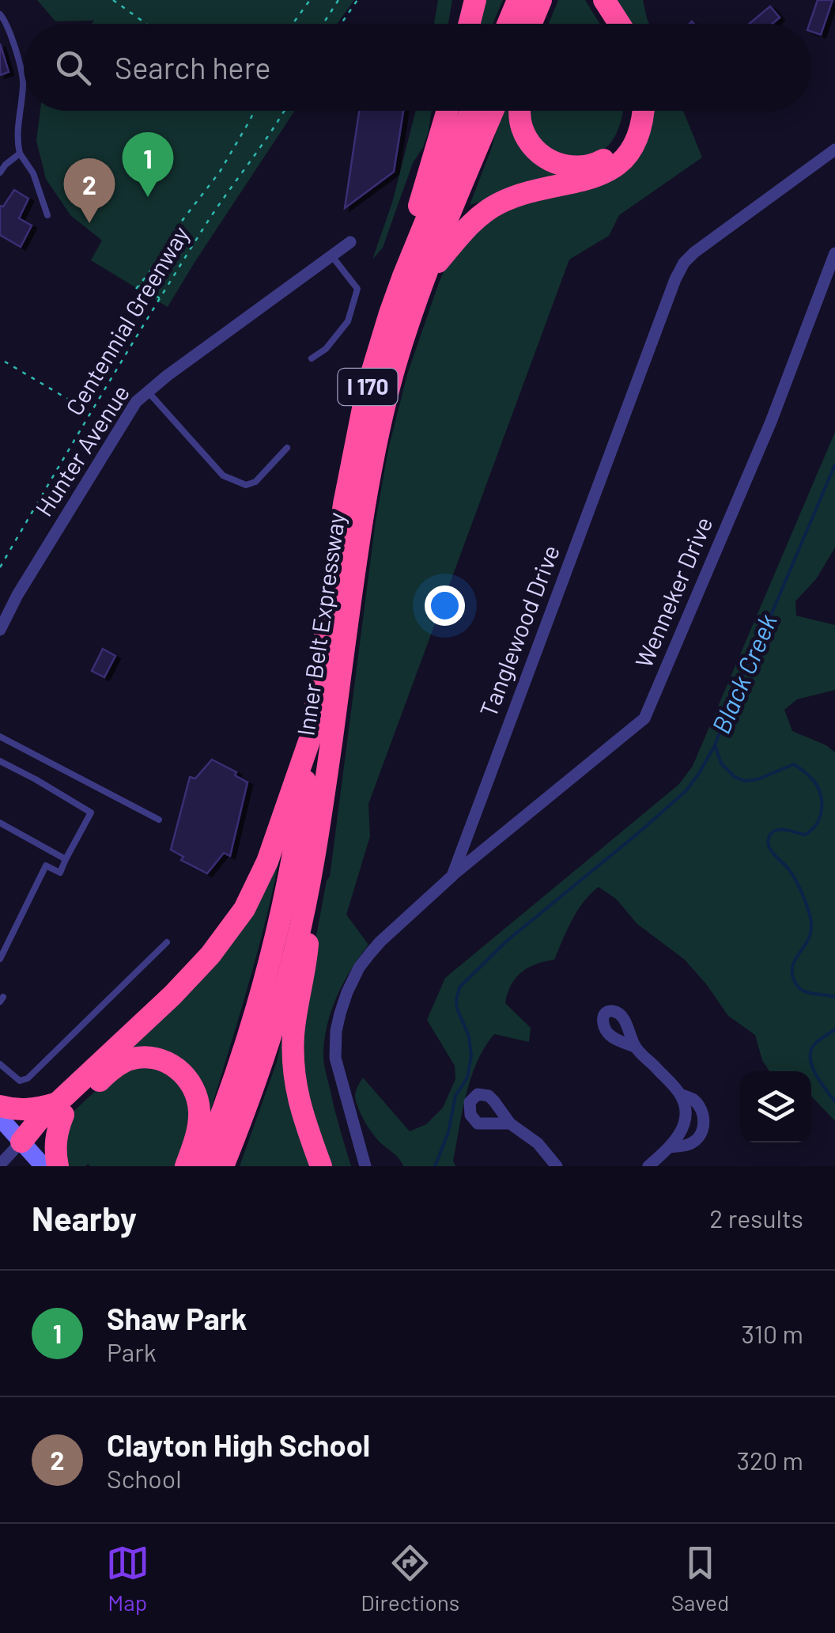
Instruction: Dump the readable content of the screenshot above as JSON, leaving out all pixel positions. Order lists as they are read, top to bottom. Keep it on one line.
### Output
{"streets":{"highway":["I 170","Inner Belt Expressway"],"street":["Hunter Avenue","Wenneker Drive","Tanglewood Drive"],"path":["Centennial Greenway"]},"crossings":[["Wenneker Drive","Tanglewood Drive"]],"water":["Black Creek"],"page":{"search":"Search here","pins":["1","2"],"heading":["Nearby","2 results"],"list":[{"mark":"1","name":"Shaw Park","note":"Park","value":"310 m"},{"mark":"2","name":"Clayton High School","note":"School","value":"320 m"}],"nav":["Map","Directions","Saved"]}}
